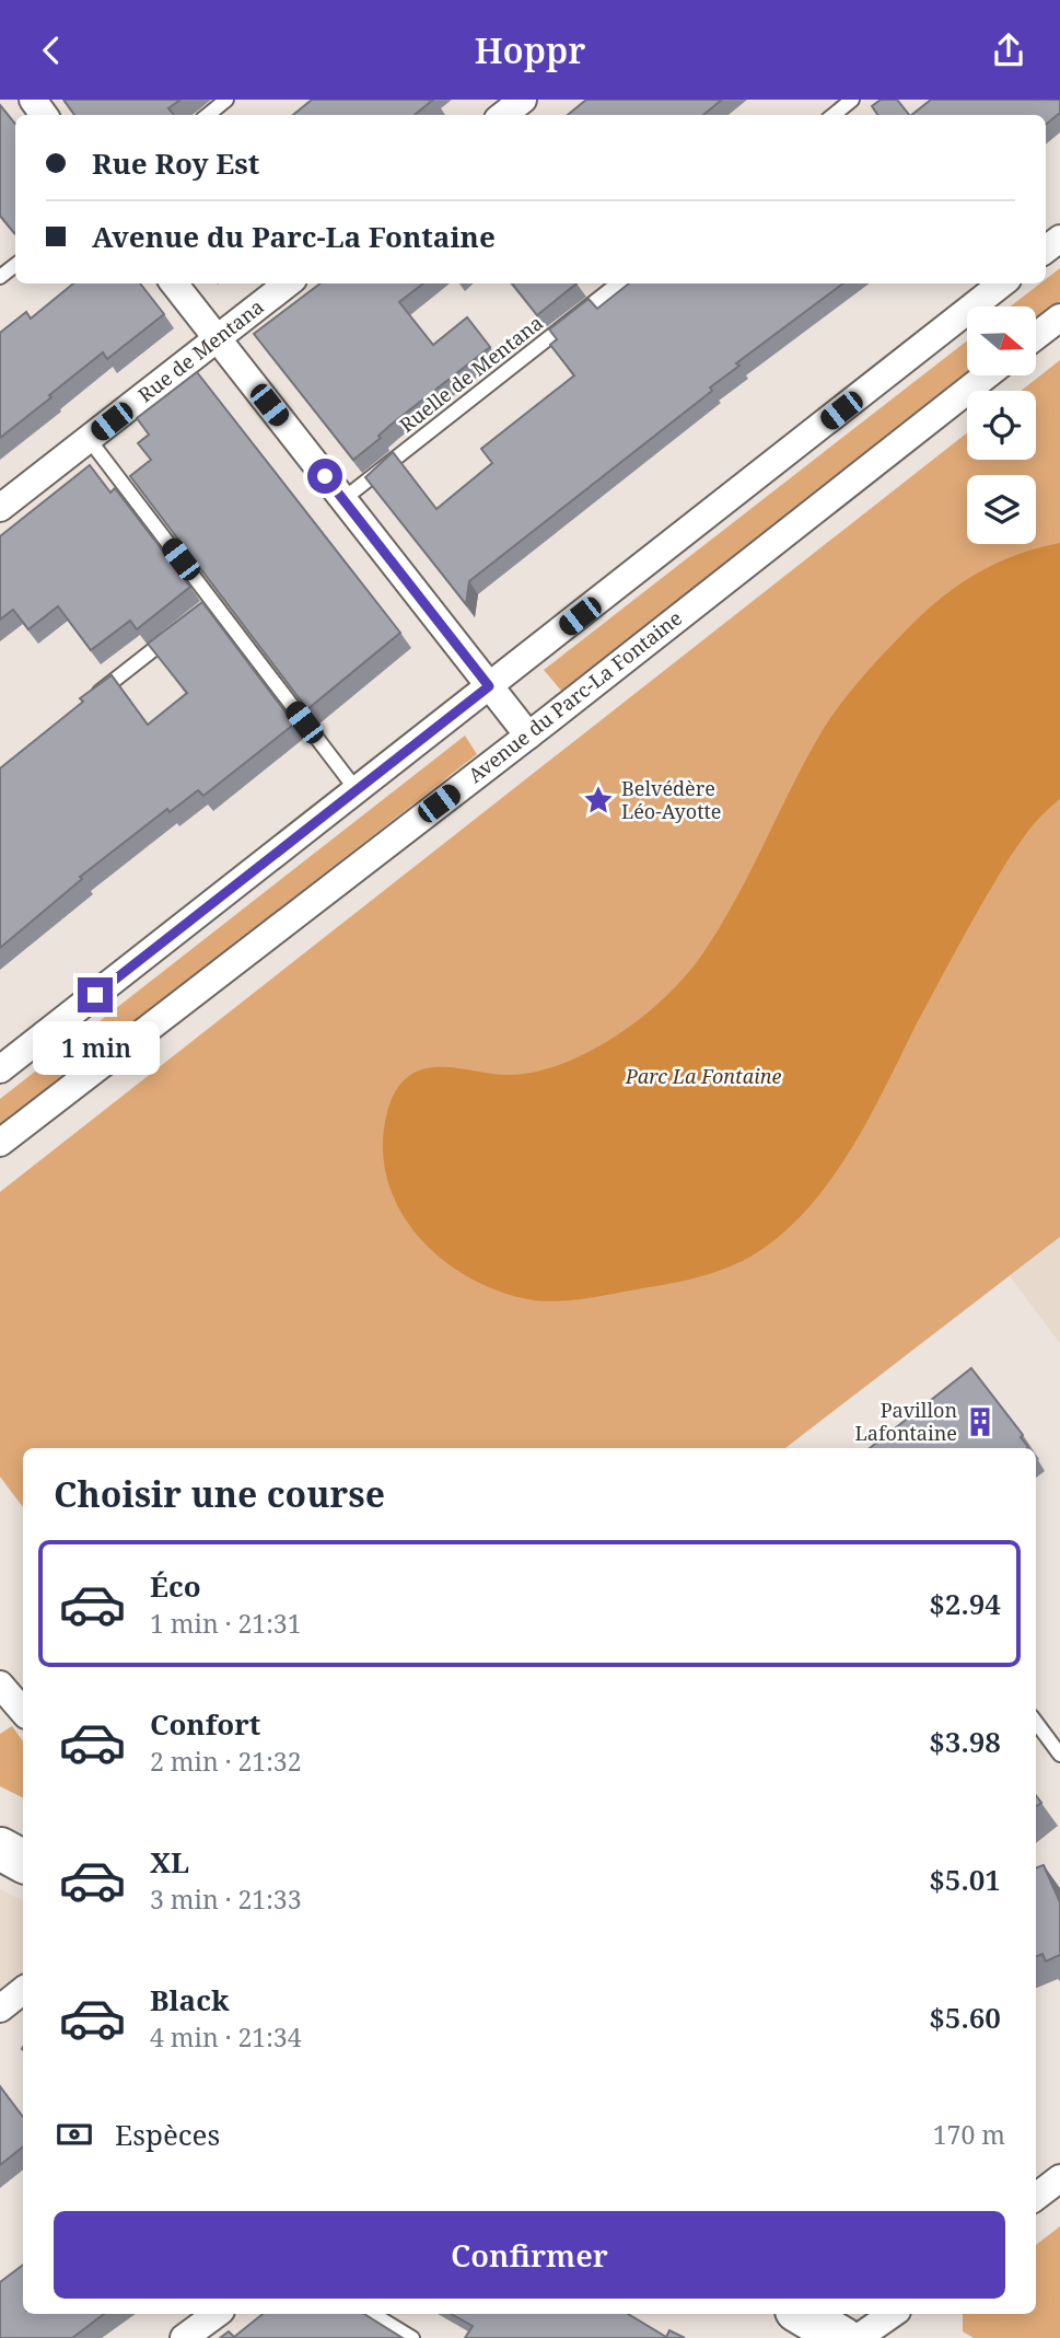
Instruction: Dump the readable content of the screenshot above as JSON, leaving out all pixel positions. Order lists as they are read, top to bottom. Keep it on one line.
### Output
{"streets":{"street":["Rue de Mentana","Avenue du Parc-La Fontaine"],"lane":["Ruelle de Mentana"]},"parks":["Parc La Fontaine"],"places":{"place":["Belvédère Léo-Ayotte"],"building":["Pavillon Lafontaine"]},"north":"right","page":{"header":"Hoppr","banner":["Rue Roy Est","Avenue du Parc-La Fontaine"],"bubble":"1 min","heading":"Choisir une course","list":[{"name":"Éco","note":"1 min · 21:31","value":"$2.94"},{"name":"Confort","note":"2 min · 21:32","value":"$3.98"},{"name":"XL","note":"3 min · 21:33","value":"$5.01"},{"name":"Black","note":"4 min · 21:34","value":"$5.60"}],"pay":["Espèces","170 m"],"buttons":"Confirmer"}}
